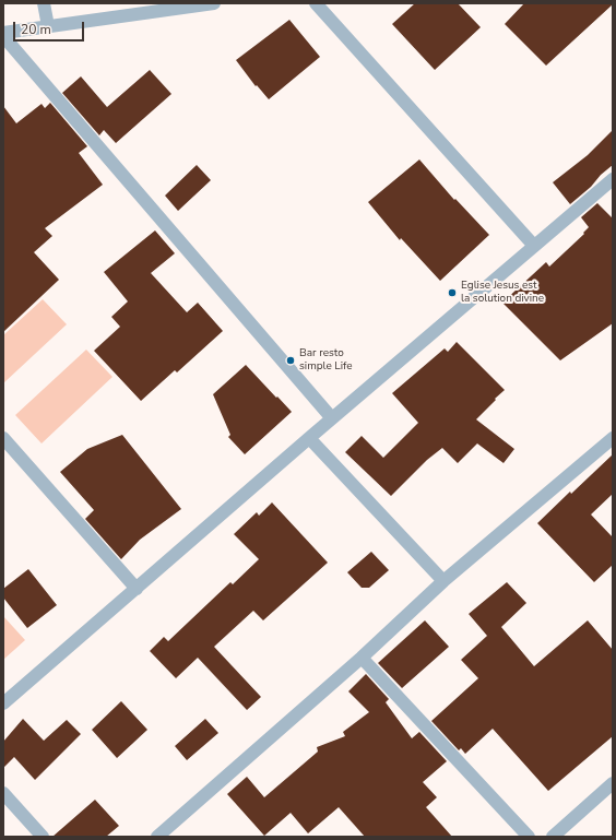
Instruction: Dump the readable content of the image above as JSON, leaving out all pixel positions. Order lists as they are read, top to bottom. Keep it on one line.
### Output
{"places":["Eglise Jesus est la solution divine","Bar resto simple Life"],"scale_bar":"20 m"}
